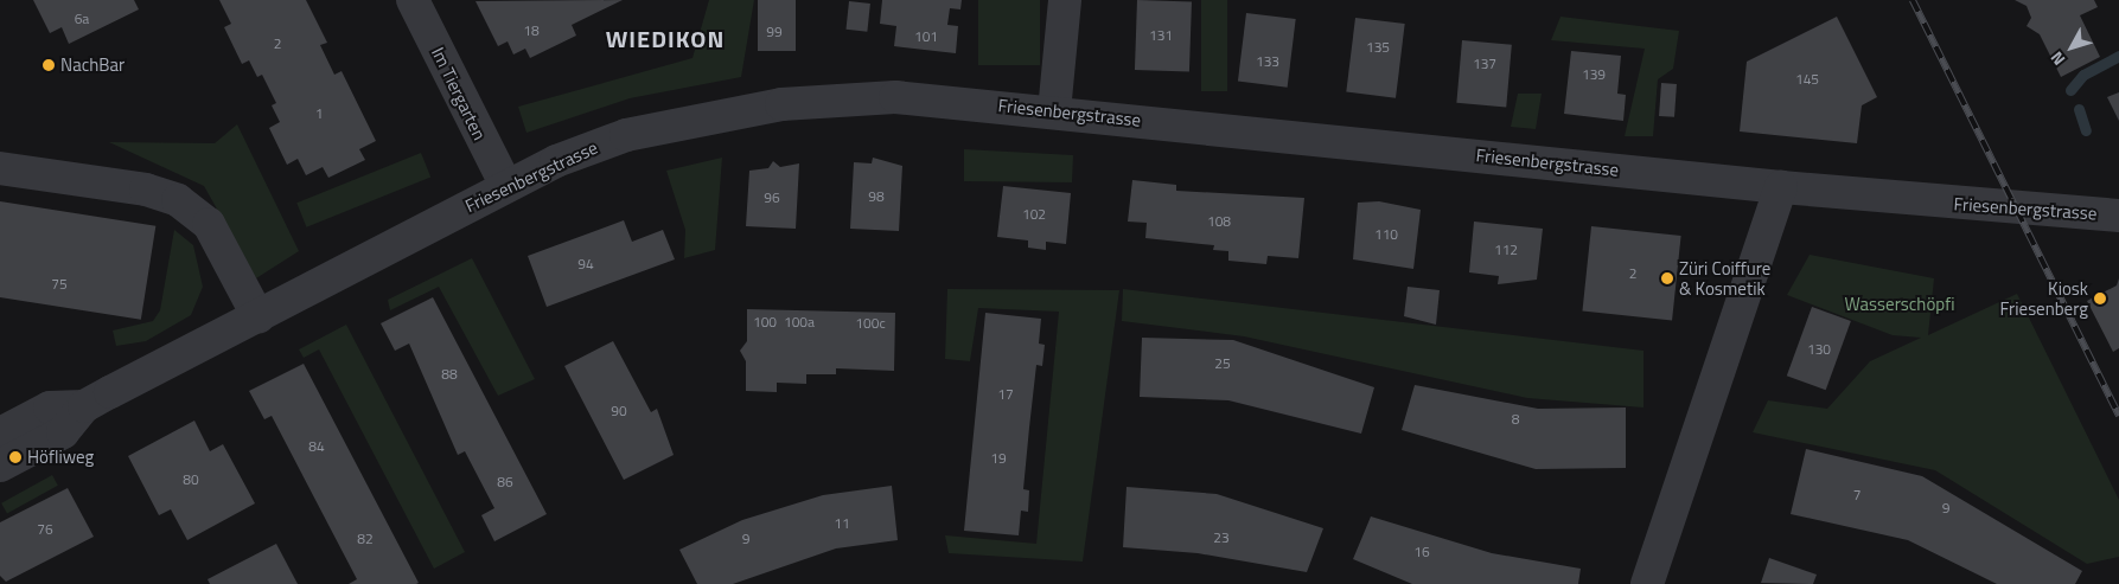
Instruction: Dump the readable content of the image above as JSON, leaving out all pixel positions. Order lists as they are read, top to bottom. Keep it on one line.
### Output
{"streets":{"street":["Im Tiergarten","Friesenbergstrasse"]},"crossings":[["Im Tiergarten","Friesenbergstrasse"]],"districts":["WIEDIKON"],"parks":["Wasserschöpfi"],"places":["NachBar","Züri Coiffure & Kosmetik","Kiosk Friesenberg","Höfliweg"],"house_numbers":["6a","18","99","131","101","2","135","133","137","139","145","1","98","96","102","108","110","112","94","2","75","100","100a","100c","130","25","88","17","90","8","84","19","80","86","7","9","11","76","23","82","9","16"],"north":"bottom left"}
